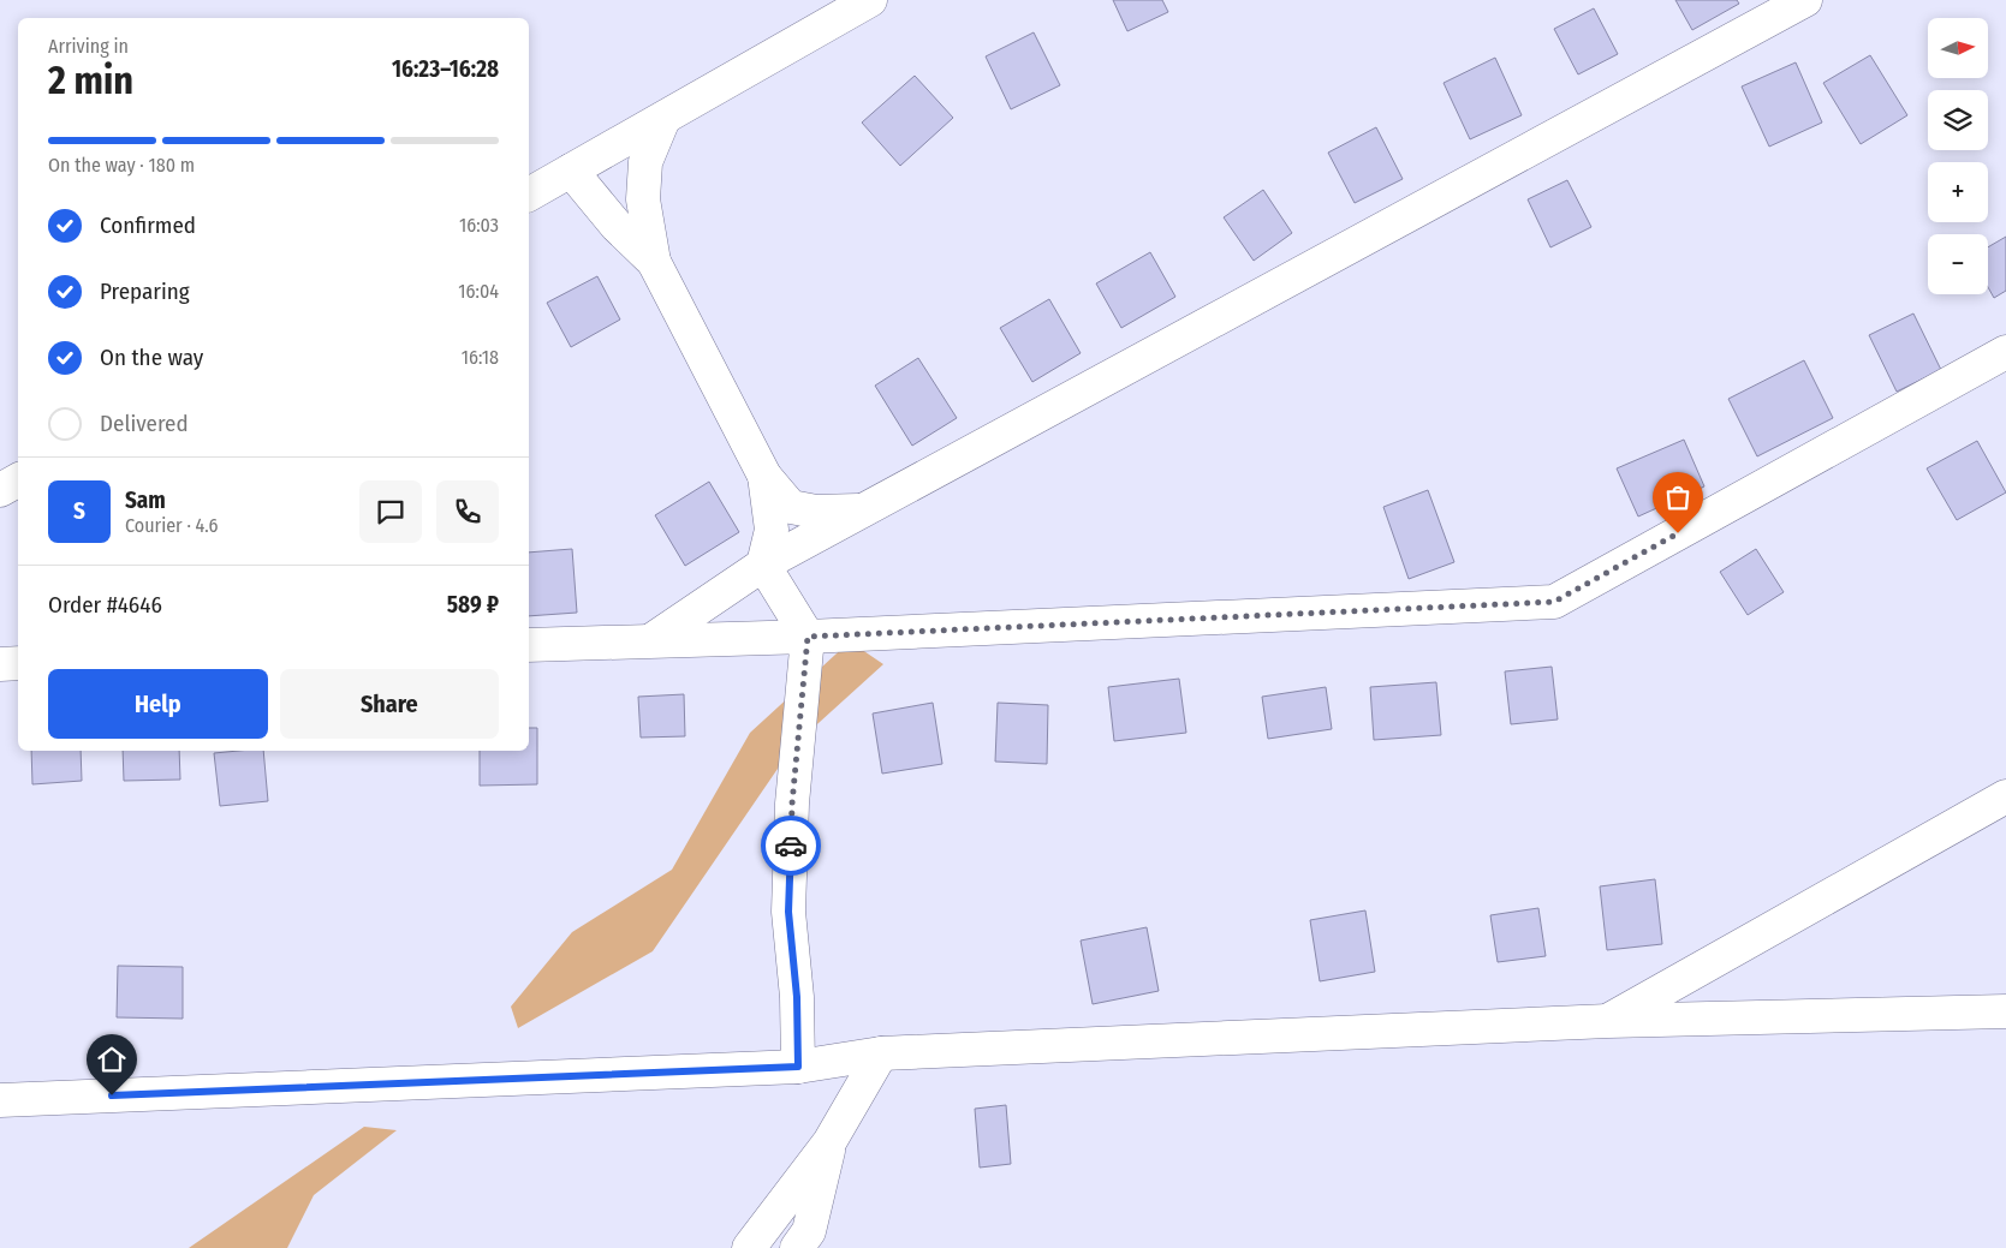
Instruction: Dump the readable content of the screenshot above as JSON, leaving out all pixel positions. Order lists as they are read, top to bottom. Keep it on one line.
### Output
{"north":"right","page":{"map_buttons":["+","−"],"heading":["2 min","Arriving in","16:23–16:28"],"panel":["Sam","Courier · 4.6","Order #4646","589 ₽"],"bar":"On the way · 180 m","list":[["Confirmed","16:03"],["Preparing","16:04"],["On the way","16:18"],"Delivered"],"round":"S","buttons":["Help","Share"]}}
